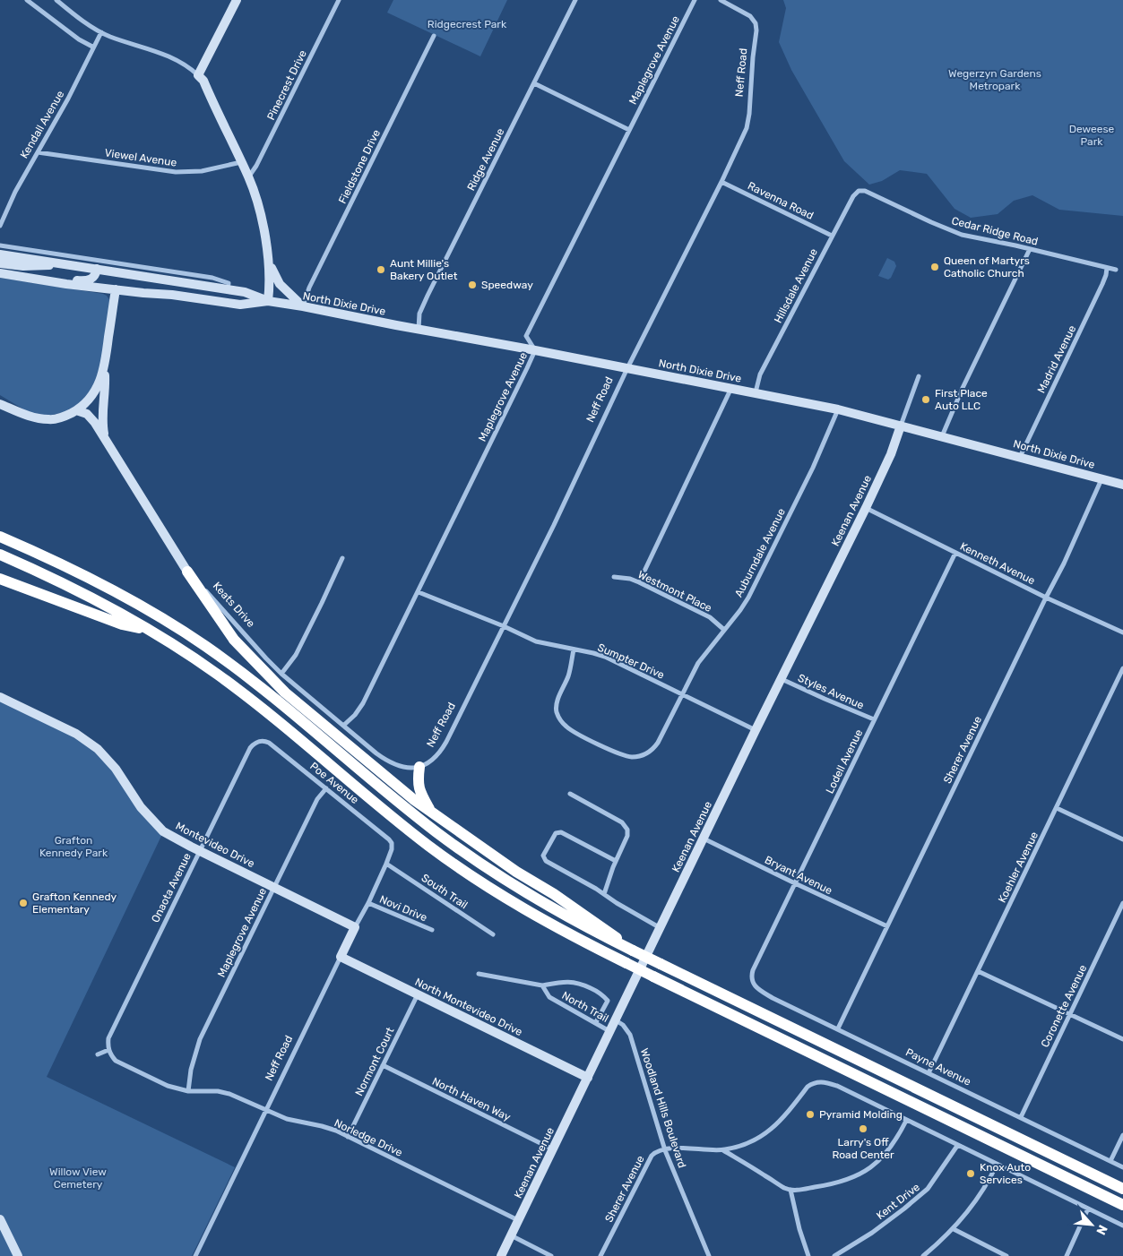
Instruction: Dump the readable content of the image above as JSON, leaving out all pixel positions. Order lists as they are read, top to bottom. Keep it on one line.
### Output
{"streets":{"main road":["Neff Road","North Dixie Drive","Keenan Avenue","Keats Drive","Montevideo Drive","North Montevideo Drive"],"street":["Maplegrove Avenue","Pinecrest Drive","Kendall Avenue","Viewel Avenue","Ridge Avenue","Fieldstone Drive","Ravenna Road","Cedar Ridge Road","Hillsdale Avenue","Madrid Avenue","Auburndale Avenue","Kenneth Avenue","Westmont Place","Sumpter Drive","Styles Avenue","Sherer Avenue","Lodell Avenue","Poe Avenue","Koehler Avenue","Bryant Avenue","Onaota Avenue","South Trail","Novi Drive","Coronette Avenue","North Trail","Normont Court","Payne Avenue","North Haven Way","Woodland Hills Boulevard","Norledge Drive","Kent Drive"]},"crossings":[["Maplegrove Avenue","North Dixie Drive"],["Maplegrove Avenue","Keats Drive"],["Maplegrove Avenue","Sumpter Drive"],["Maplegrove Avenue","Poe Avenue"],["Maplegrove Avenue","Montevideo Drive"],["Maplegrove Avenue","Norledge Drive"],["Neff Road","Ravenna Road"],["Neff Road","North Dixie Drive"],["Neff Road","Keats Drive"],["Neff Road","Sumpter Drive"],["Neff Road","Poe Avenue"],["Neff Road","Montevideo Drive"],["Neff Road","South Trail"],["Neff Road","Novi Drive"],["Neff Road","North Montevideo Drive"],["Neff Road","Norledge Drive"],["Kendall Avenue","Viewel Avenue"],["Ridge Avenue","North Dixie Drive"],["Fieldstone Drive","North Dixie Drive"],["Ravenna Road","Hillsdale Avenue"],["Cedar Ridge Road","Hillsdale Avenue"],["Cedar Ridge Road","Madrid Avenue"],["Hillsdale Avenue","North Dixie Drive"],["North Dixie Drive","Madrid Avenue"],["North Dixie Drive","Keenan Avenue"],["North Dixie Drive","Auburndale Avenue"],["North Dixie Drive","Sherer Avenue"],["Keenan Avenue","Kenneth Avenue"],["Keenan Avenue","Sumpter Drive"],["Keenan Avenue","Styles Avenue"],["Keenan Avenue","Bryant Avenue"],["Keenan Avenue","North Montevideo Drive"],["Keenan Avenue","North Trail"],["Keenan Avenue","North Haven Way"],["Keenan Avenue","Woodland Hills Boulevard"],["Keenan Avenue","Norledge Drive"],["Auburndale Avenue","Westmont Place"],["Auburndale Avenue","Sumpter Drive"],["Kenneth Avenue","Sherer Avenue"],["Kenneth Avenue","Lodell Avenue"],["Styles Avenue","Lodell Avenue"],["Sherer Avenue","Bryant Avenue"],["Sherer Avenue","Payne Avenue"],["Sherer Avenue","Woodland Hills Boulevard"],["Lodell Avenue","Bryant Avenue"],["Lodell Avenue","Payne Avenue"],["Poe Avenue","Onaota Avenue"],["Montevideo Drive","Onaota Avenue"],["Koehler Avenue","Payne Avenue"],["Onaota Avenue","Norledge Drive"],["Coronette Avenue","Payne Avenue"],["North Montevideo Drive","Normont Court"],["Normont Court","North Haven Way"],["Normont Court","Norledge Drive"]],"parks":["Ridgecrest Park","Wegerzyn Gardens Metropark","Deweese Park","Grafton Kennedy Park","Willow View Cemetery"],"places":["Queen of Martyrs Catholic Church","Aunt Millie's Bakery Outlet","Speedway","First Place Auto LLC","Grafton Kennedy Elementary","Pyramid Molding","Larry's Off Road Center","Knox Auto Services"],"north":"bottom right"}
